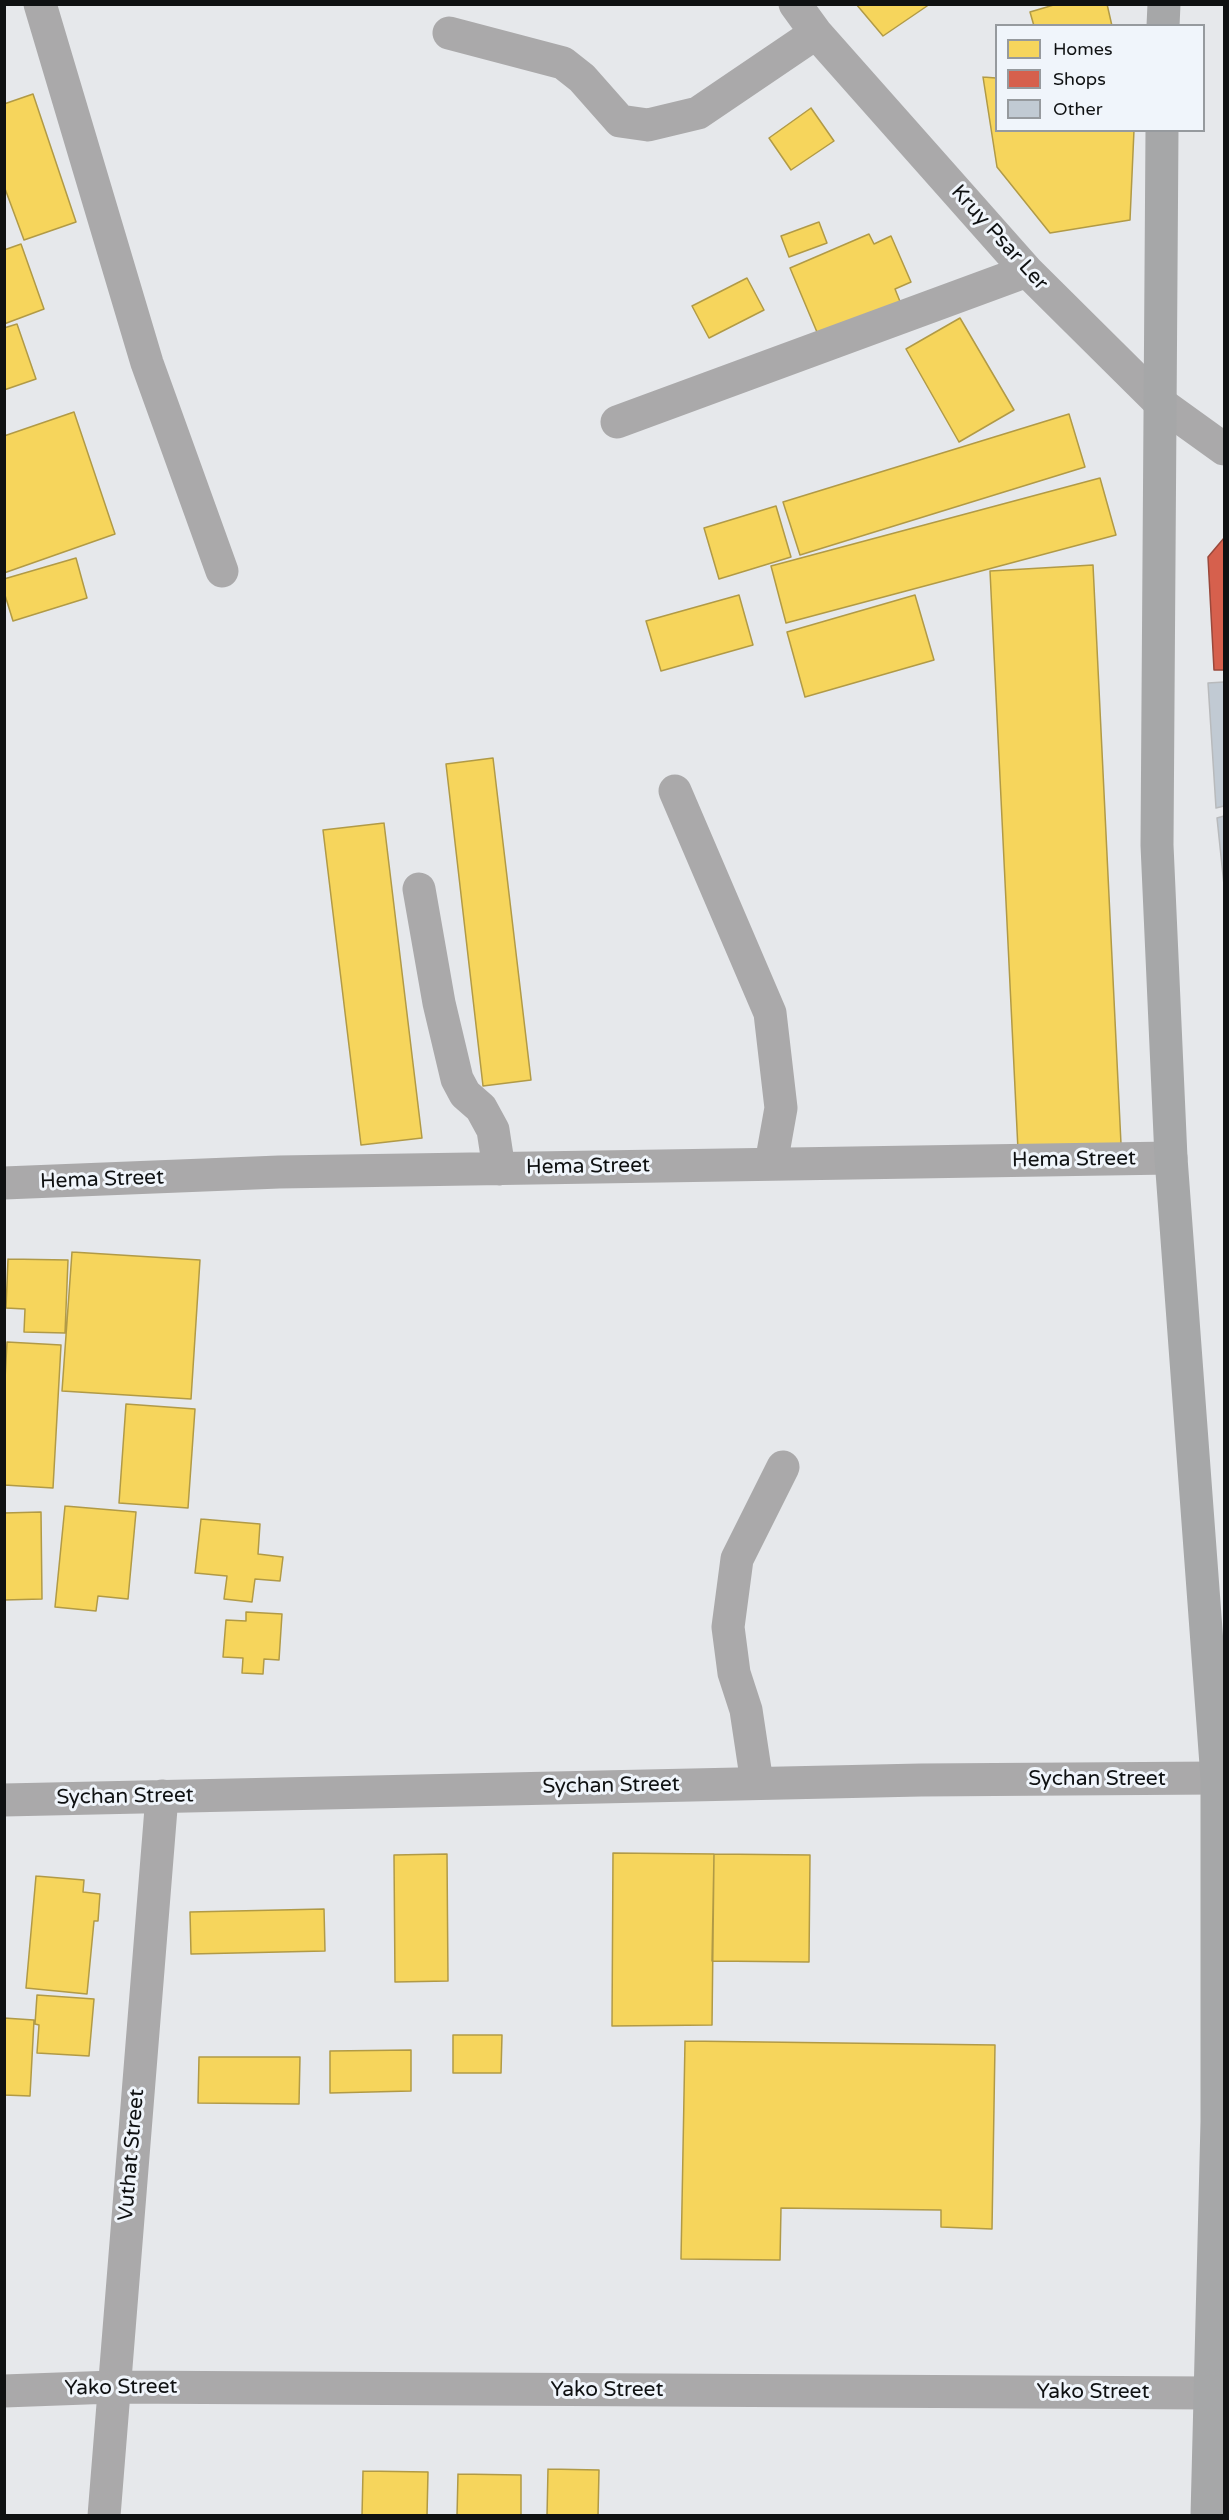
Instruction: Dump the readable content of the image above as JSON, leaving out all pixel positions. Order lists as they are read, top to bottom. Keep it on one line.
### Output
{"streets":{"street":["Kruy Psar Ler","Hema Street","Sychan Street","Vuthat Street","Yako Street"]},"crossings":[["Sychan Street","Vuthat Street"],["Vuthat Street","Yako Street"]],"legend":["Homes","Shops","Other"]}
